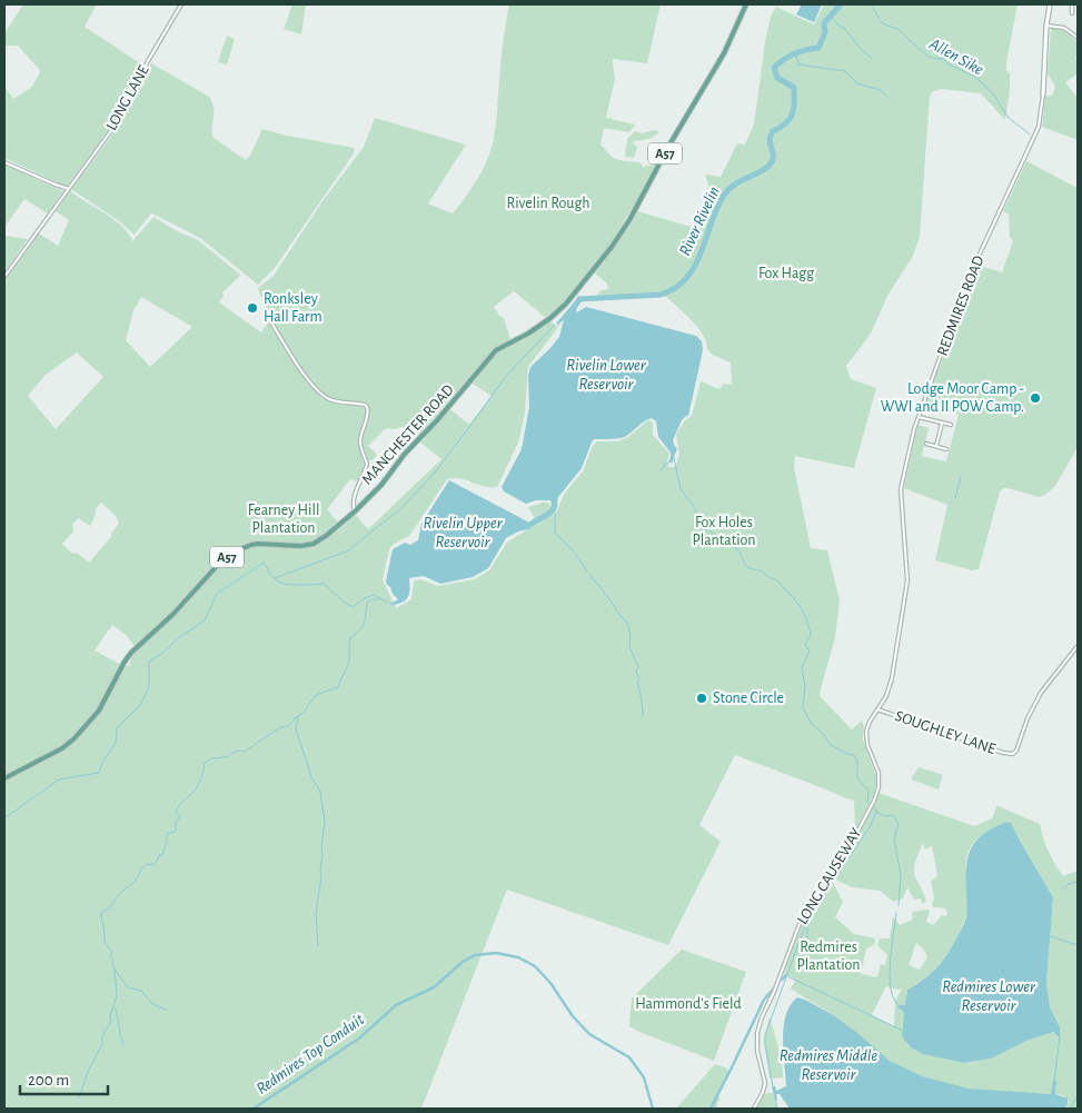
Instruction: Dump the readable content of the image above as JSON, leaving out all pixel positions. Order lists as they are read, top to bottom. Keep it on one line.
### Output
{"streets":{"main road":["A57","MANCHESTER ROAD"],"street":["LONG LANE","REDMIRES ROAD","SOUGHLEY LANE","LONG CAUSEWAY"]},"crossings":[["REDMIRES ROAD","SOUGHLEY LANE"],["REDMIRES ROAD","LONG CAUSEWAY"],["SOUGHLEY LANE","LONG CAUSEWAY"]],"water":["Allen Sike","River Rivelin","Rivelin Lower Reservoir","Rivelin Upper Reservoir","Redmires Lower Reservoir","Redmires Top Conduit","Redmires Middle Reservoir"],"parks":["Rivelin Rough","Fox Hagg","Fearney Hill Plantation","Fox Holes Plantation","Redmires Plantation","Hammond's Field"],"places":["Ronksley Hall Farm","Lodge Moor Camp - WWI and II POW Camp.","Stone Circle"],"scale_bar":"200 m"}
